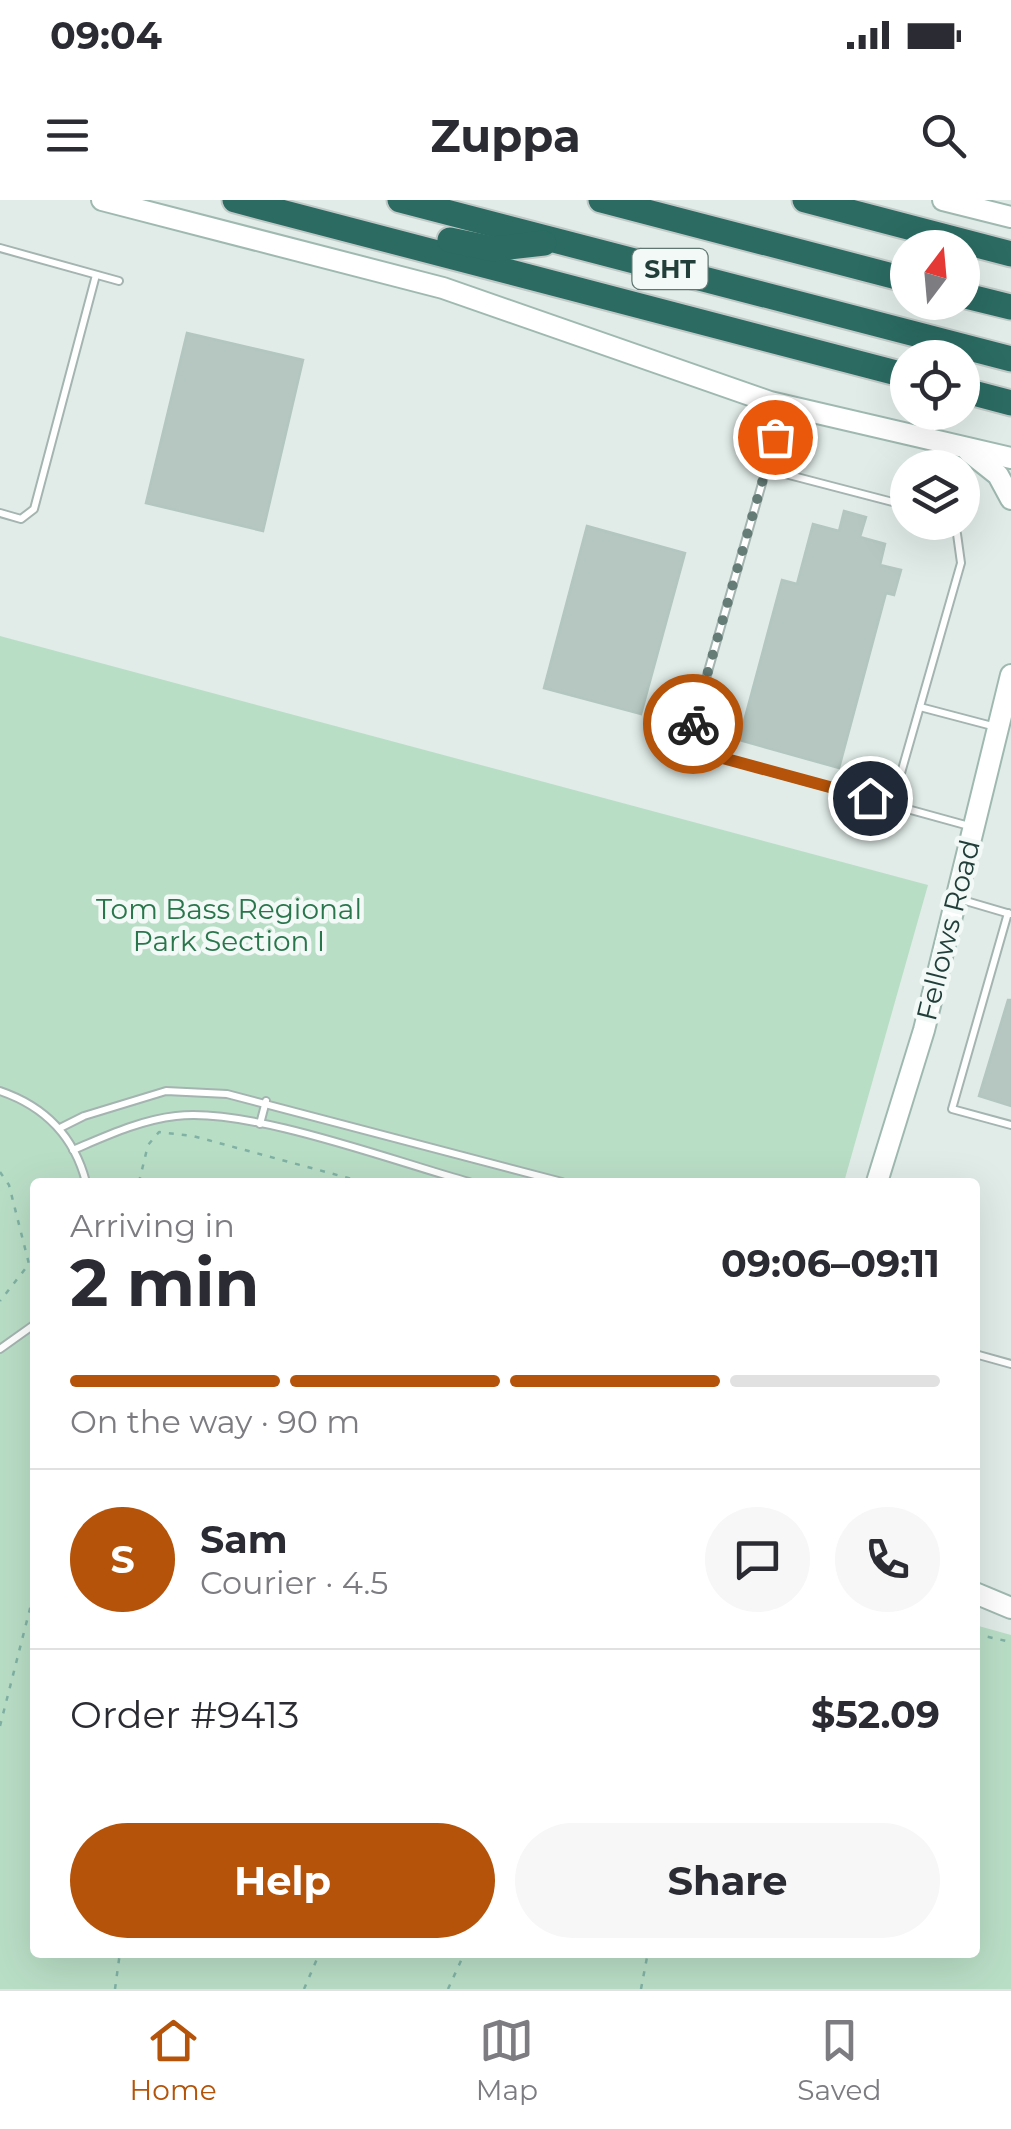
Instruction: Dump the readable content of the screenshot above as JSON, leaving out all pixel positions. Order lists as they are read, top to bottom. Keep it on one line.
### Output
{"streets":{"highway":["SHT"],"main road":["Fellows Road"]},"parks":["Tom Bass Regional Park Section I"],"north":"top","page":{"status":"09:04","header":"Zuppa","heading":["2 min","Arriving in","09:06–09:11"],"panel":["Sam","Courier · 4.5","Order #9413","$52.09"],"bar":"On the way · 90 m","round":"S","buttons":["Help","Share"],"tabs":["Home","Map","Saved"]}}
